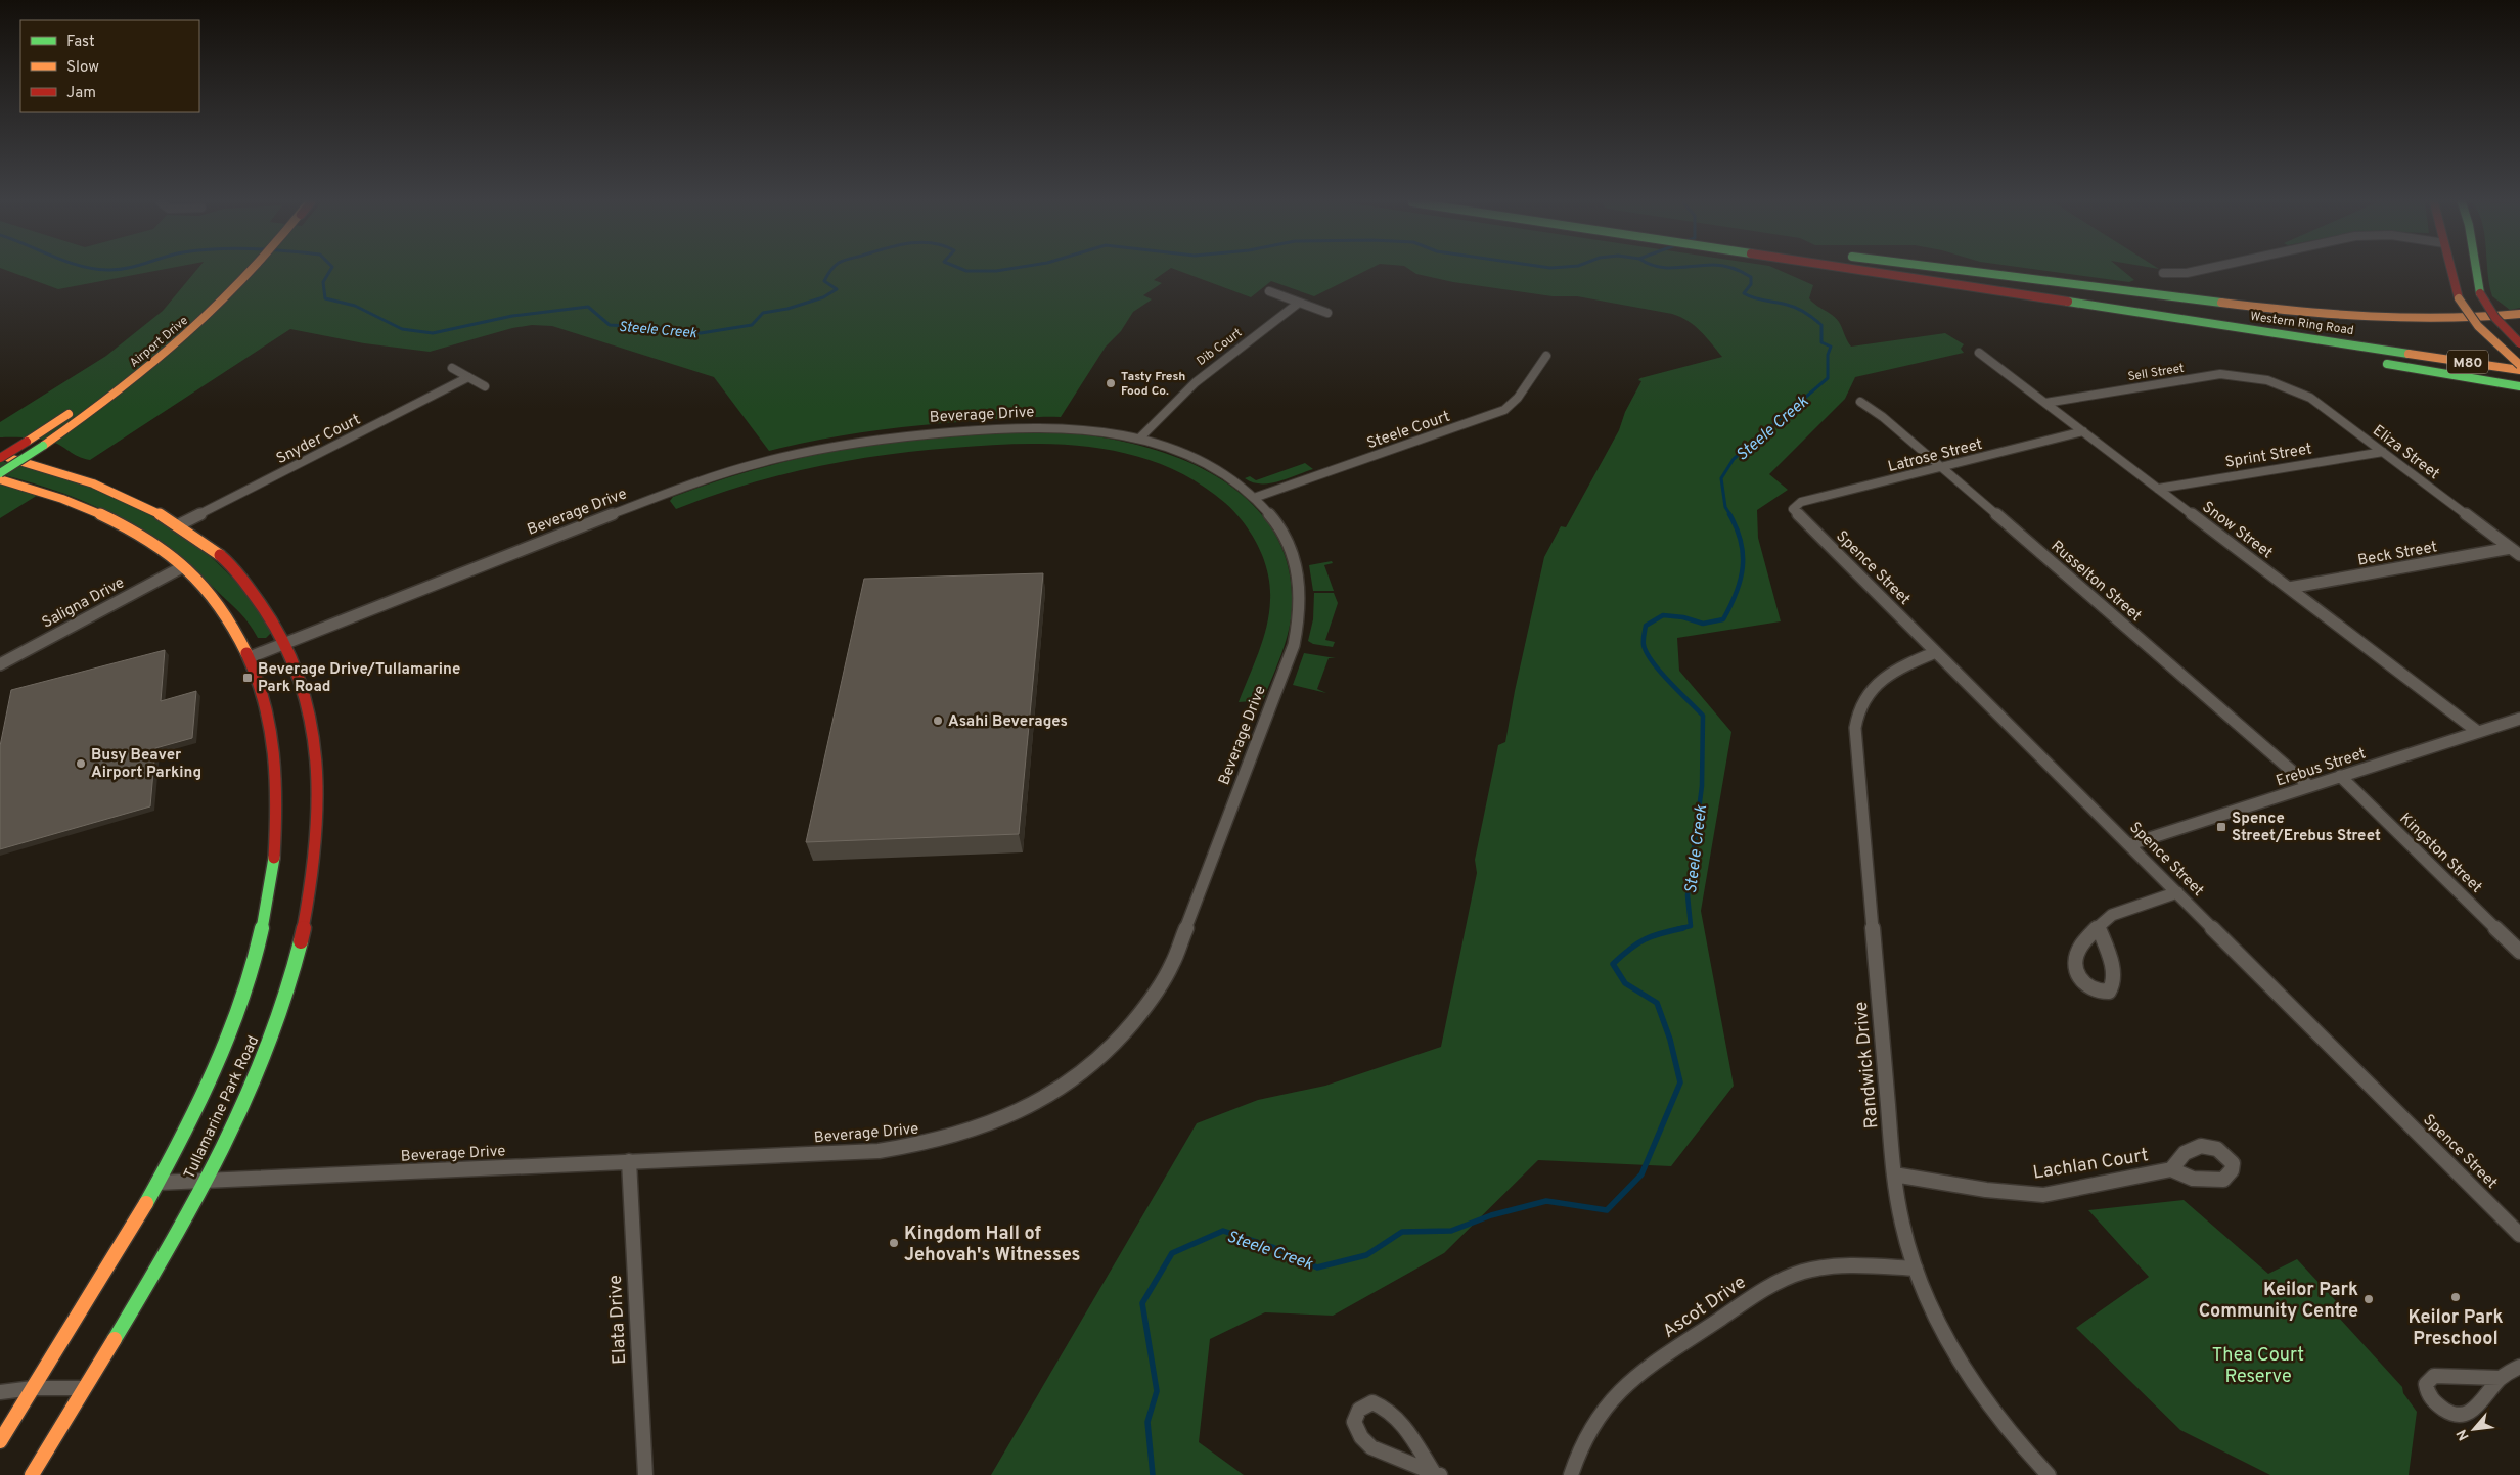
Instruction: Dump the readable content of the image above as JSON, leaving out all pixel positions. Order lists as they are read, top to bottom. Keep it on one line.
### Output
{"streets":{"main road":["Western Ring Road","Airport Drive","M80","Tullamarine Park Road"],"street":["Dib Court","Sell Street","Beverage Drive","Steele Court","Snyder Court","Eliza Street","Latrose Street","Sprint Street","Snow Street","Beck Street","Spence Street","Russelton Street","Saligna Drive","Erebus Street","Kingston Street","Randwick Drive","Lachlan Court","Ascot Drive","Elata Drive"]},"crossings":[["Airport Drive","Tullamarine Park Road"],["Dib Court","Beverage Drive"],["Sell Street","Eliza Street"],["Sell Street","Snow Street"],["Beverage Drive","Steele Court"],["Beverage Drive","Tullamarine Park Road"],["Beverage Drive","Elata Drive"],["Snyder Court","Tullamarine Park Road"],["Eliza Street","Sprint Street"],["Eliza Street","Beck Street"],["Latrose Street","Snow Street"],["Latrose Street","Spence Street"],["Latrose Street","Russelton Street"],["Sprint Street","Snow Street"],["Snow Street","Beck Street"],["Snow Street","Erebus Street"],["Spence Street","Erebus Street"],["Spence Street","Randwick Drive"],["Russelton Street","Erebus Street"],["Saligna Drive","Tullamarine Park Road"],["Erebus Street","Kingston Street"],["Randwick Drive","Lachlan Court"],["Randwick Drive","Ascot Drive"]],"water":["Steele Creek"],"parks":["Thea Court Reserve"],"places":{"other":["Tasty Fresh Food Co.","Asahi Beverages","Busy Beaver Airport Parking","Kingdom Hall of Jehovah's Witnesses","Keilor Park Preschool","Keilor Park Community Centre"],"transit":["Beverage Drive/Tullamarine Park Road","Spence Street/Erebus Street"]},"legend":["Fast","Slow","Jam"],"north":"bottom left"}
